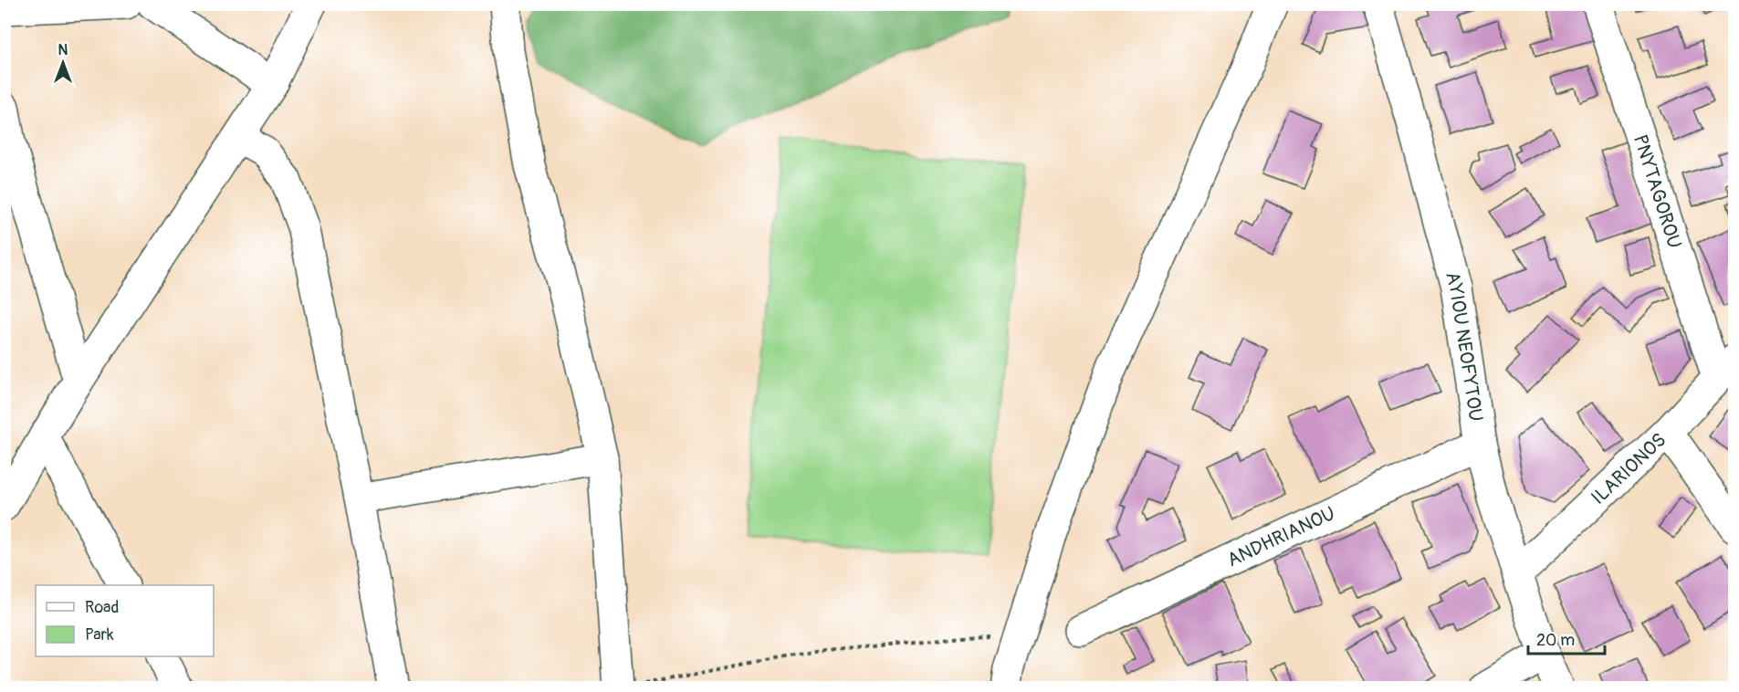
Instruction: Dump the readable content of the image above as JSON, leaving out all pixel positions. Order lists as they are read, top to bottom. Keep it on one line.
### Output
{"streets":{"street":["PNYTAGOROU","AYIOU NEOFYTOU","ILARIONOS","ANDHRIANOU"]},"crossings":[["PNYTAGOROU","ILARIONOS"],["AYIOU NEOFYTOU","ILARIONOS"],["AYIOU NEOFYTOU","ANDHRIANOU"]],"legend":["Road","Park"],"scale_bar":"20 m","north":"top"}
